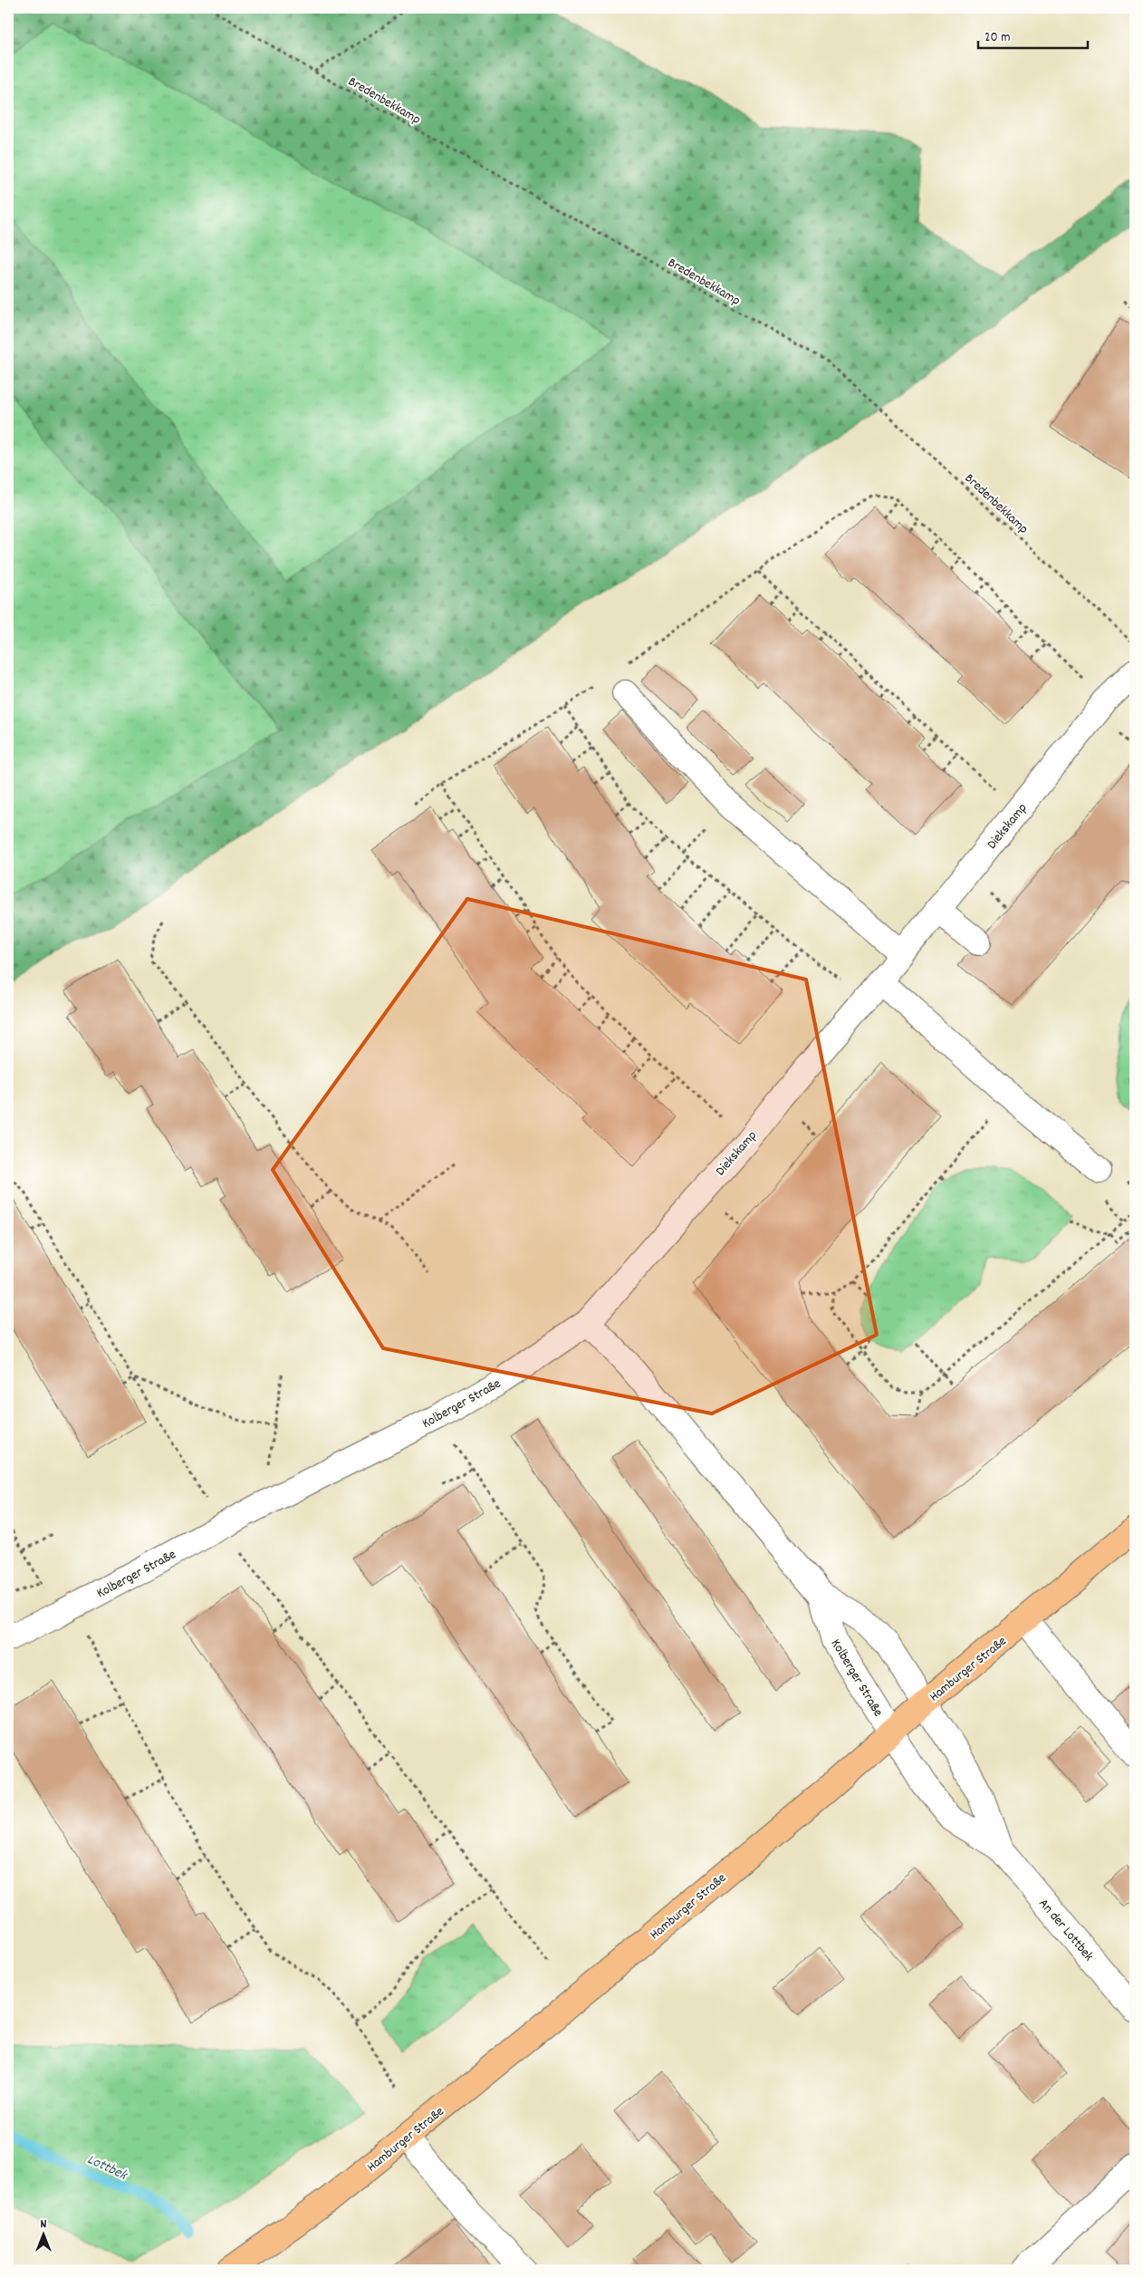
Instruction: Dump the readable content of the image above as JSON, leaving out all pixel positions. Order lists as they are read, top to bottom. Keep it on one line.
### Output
{"streets":{"main road":["Hamburger Straße"],"street":["Diekskamp","Kolberger Straße","An der Lottbek"],"path":["Bredenbekkamp"]},"crossings":[["Diekskamp","Kolberger Straße"],["Kolberger Straße","Hamburger Straße"],["Kolberger Straße","An der Lottbek"],["Hamburger Straße","An der Lottbek"]],"water":["Lottbek"],"scale_bar":"20 m","north":"top"}
